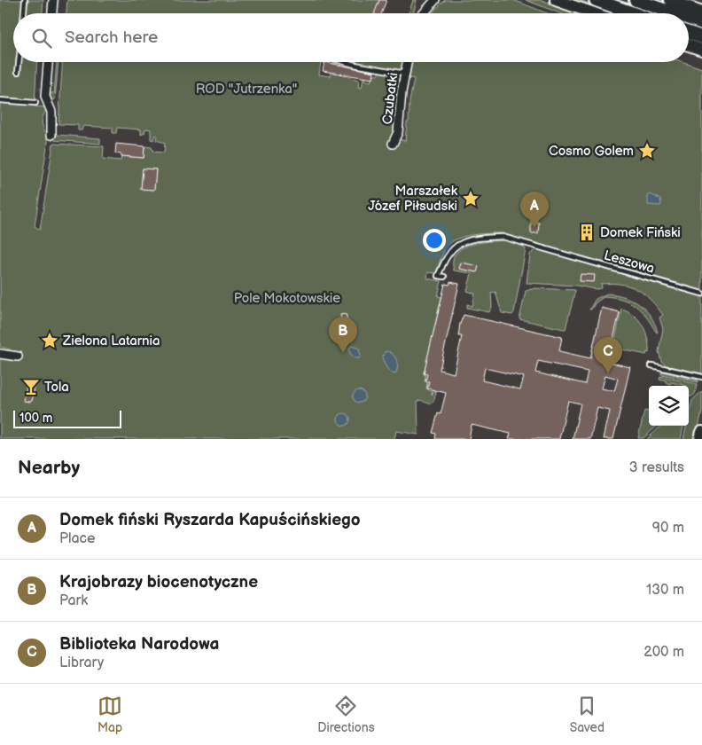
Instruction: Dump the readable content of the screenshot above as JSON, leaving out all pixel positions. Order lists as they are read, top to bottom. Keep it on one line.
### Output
{"streets":{"street":["Czubatki"],"lane":["Leszowa"]},"parks":["ROD \"Jutrzenka\"","Pole Mokotowskie"],"places":{"place":["Cosmo Golem","Marszałek Józef Piłsudski","Zielona Latarnia"],"building":["Domek Fiński"],"bar":["Tola"]},"scale_bar":"100 m","page":{"search":"Search here","pins":["A","B","C"],"scale":"100 m","heading":["Nearby","3 results"],"list":[{"mark":"A","name":"Domek fiński Ryszarda Kapuścińskiego","note":"Place","value":"90 m"},{"mark":"B","name":"Krajobrazy biocenotyczne","note":"Park","value":"130 m"},{"mark":"C","name":"Biblioteka Narodowa","note":"Library","value":"200 m"}],"nav":["Map","Directions","Saved"]}}
